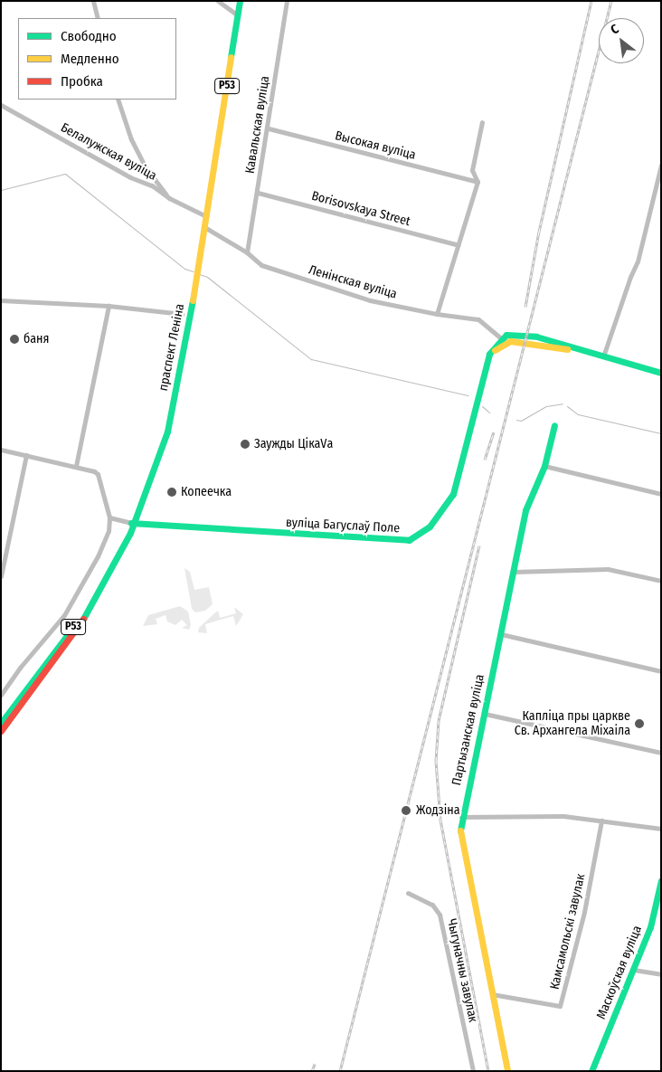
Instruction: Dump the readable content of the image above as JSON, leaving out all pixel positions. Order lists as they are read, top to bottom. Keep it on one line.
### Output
{"streets":{"main road":["Р53","праспект Леніна","вуліца Багуслаў Поле","Партызанская вуліца","Маскоўская вуліца"],"street":["Кавальская вуліца","Высокая вуліца","Белалужская вуліца","Borisovskaya Street","Ленінская вуліца","Камсамольскі завулак","Чыгуначны завулак"]},"crossings":[["Р53","праспект Леніна"],["Кавальская вуліца","Высокая вуліца"],["Кавальская вуліца","Borisovskaya Street"],["Кавальская вуліца","Ленінская вуліца"],["Белалужская вуліца","праспект Леніна"],["Ленінская вуліца","праспект Леніна"],["Ленінская вуліца","вуліца Багуслаў Поле"],["праспект Леніна","вуліца Багуслаў Поле"],["Партызанская вуліца","Камсамольскі завулак"]],"places":["баня","Заужды ЦікаVа","Копеечка","Капліца пры царкве Св. Архангела Міхаіла","Жодзіна"],"legend":["Свободно","Медленно","Пробка"],"north":"top left"}
